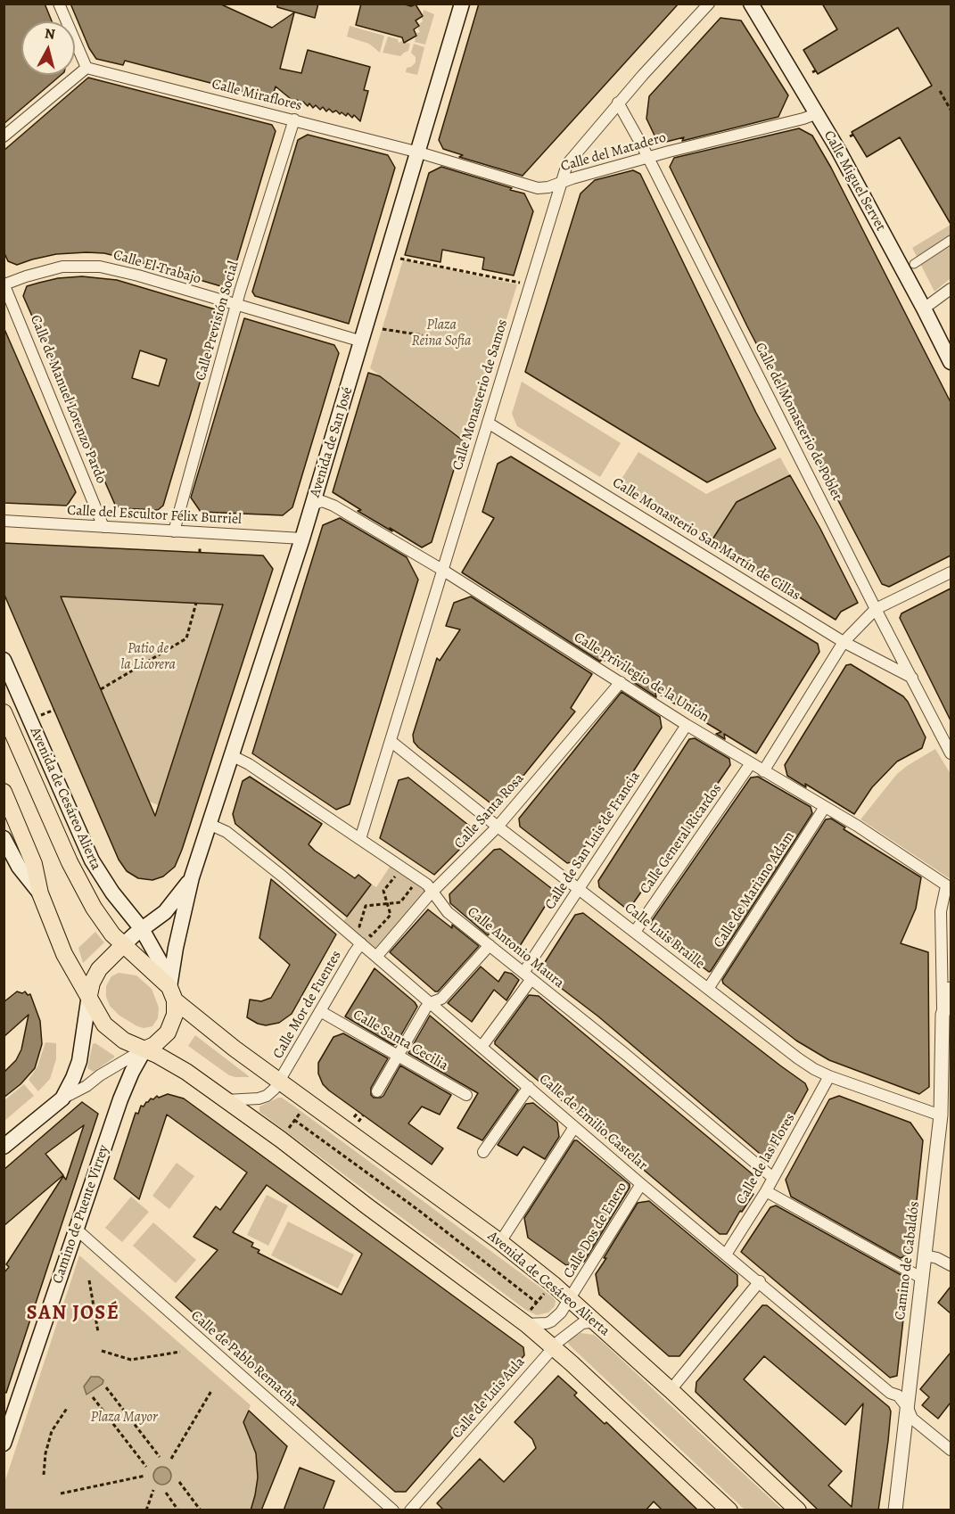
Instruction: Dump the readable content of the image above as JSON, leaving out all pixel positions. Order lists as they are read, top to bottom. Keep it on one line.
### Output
{"streets":{"main road":["Calle Miguel Servet","Avenida de San José","Avenida de Cesáreo Alierta","Camino de Puente Virrey"],"street":["Calle Miraflores","Calle del Matadero","Calle El Trabajo","Calle Previsión Social","Calle Monasterio de Samos","Calle de Manuel Lorenzo Pardo","Calle del Monasterio de Poblet","Calle del Escultor Félix Burriel","Calle Monasterio San Martín de Cillas","Calle Privilegio de la Unión","Calle Santa Rosa","Calle General Ricardos","Calle de San Luis de Francia","Calle de Mariano Adam","Calle Luis Braille","Calle Antonio Maura","Calle Mor de Fuentes","Calle Santa Cecilia","Calle de Emilio Castelar","Calle de las Flores","Calle Dos de Enero","Camino de Cabaldós","Calle de Pablo Remacha","Calle de Luis Aula"]},"crossings":[["Calle Miraflores","Calle del Matadero"],["Calle Miraflores","Calle Previsión Social"],["Calle Miraflores","Avenida de San José"],["Calle del Matadero","Calle Miguel Servet"],["Calle del Matadero","Calle Monasterio de Samos"],["Calle del Matadero","Calle del Monasterio de Poblet"],["Calle del Matadero","Avenida de San José"],["Calle El Trabajo","Calle Previsión Social"],["Calle El Trabajo","Calle de Manuel Lorenzo Pardo"],["Calle El Trabajo","Avenida de San José"],["Calle Previsión Social","Calle del Escultor Félix Burriel"],["Calle Monasterio de Samos","Calle del Monasterio de Poblet"],["Calle Monasterio de Samos","Calle Monasterio San Martín de Cillas"],["Calle Monasterio de Samos","Calle Privilegio de la Unión"],["Calle Monasterio de Samos","Calle Luis Braille"],["Calle Monasterio de Samos","Calle Antonio Maura"],["Calle de Manuel Lorenzo Pardo","Calle del Escultor Félix Burriel"],["Calle del Monasterio de Poblet","Calle Monasterio San Martín de Cillas"],["Avenida de San José","Calle del Escultor Félix Burriel"],["Avenida de San José","Calle Privilegio de la Unión"],["Avenida de San José","Avenida de Cesáreo Alierta"],["Avenida de San José","Calle Antonio Maura"],["Avenida de San José","Calle de Emilio Castelar"],["Avenida de San José","Camino de Puente Virrey"],["Calle Privilegio de la Unión","Calle Santa Rosa"],["Calle Privilegio de la Unión","Calle General Ricardos"],["Calle Privilegio de la Unión","Calle de San Luis de Francia"],["Calle Privilegio de la Unión","Calle de Mariano Adam"],["Calle Privilegio de la Unión","Camino de Cabaldós"],["Avenida de Cesáreo Alierta","Calle Mor de Fuentes"],["Avenida de Cesáreo Alierta","Camino de Puente Virrey"],["Avenida de Cesáreo Alierta","Calle Dos de Enero"],["Avenida de Cesáreo Alierta","Calle de Luis Aula"],["Calle Santa Rosa","Calle Luis Braille"],["Calle Santa Rosa","Calle Antonio Maura"],["Calle Santa Rosa","Calle de Emilio Castelar"],["Calle General Ricardos","Calle Luis Braille"],["Calle de San Luis de Francia","Calle Luis Braille"],["Calle de San Luis de Francia","Calle Antonio Maura"],["Calle de San Luis de Francia","Calle de Emilio Castelar"],["Calle de Mariano Adam","Calle Luis Braille"],["Calle Luis Braille","Calle de las Flores"],["Calle Luis Braille","Camino de Cabaldós"],["Calle Antonio Maura","Calle de las Flores"],["Calle Mor de Fuentes","Calle Santa Cecilia"],["Calle Mor de Fuentes","Calle de Emilio Castelar"],["Calle de Emilio Castelar","Calle de las Flores"],["Calle de Emilio Castelar","Calle Dos de Enero"],["Calle de Emilio Castelar","Camino de Cabaldós"],["Camino de Puente Virrey","Calle de Pablo Remacha"]],"districts":["SAN JOSÉ"],"parks":["Plaza Reina Sofía","Patio de la Licorera","Plaza Mayor"],"north":"top"}
